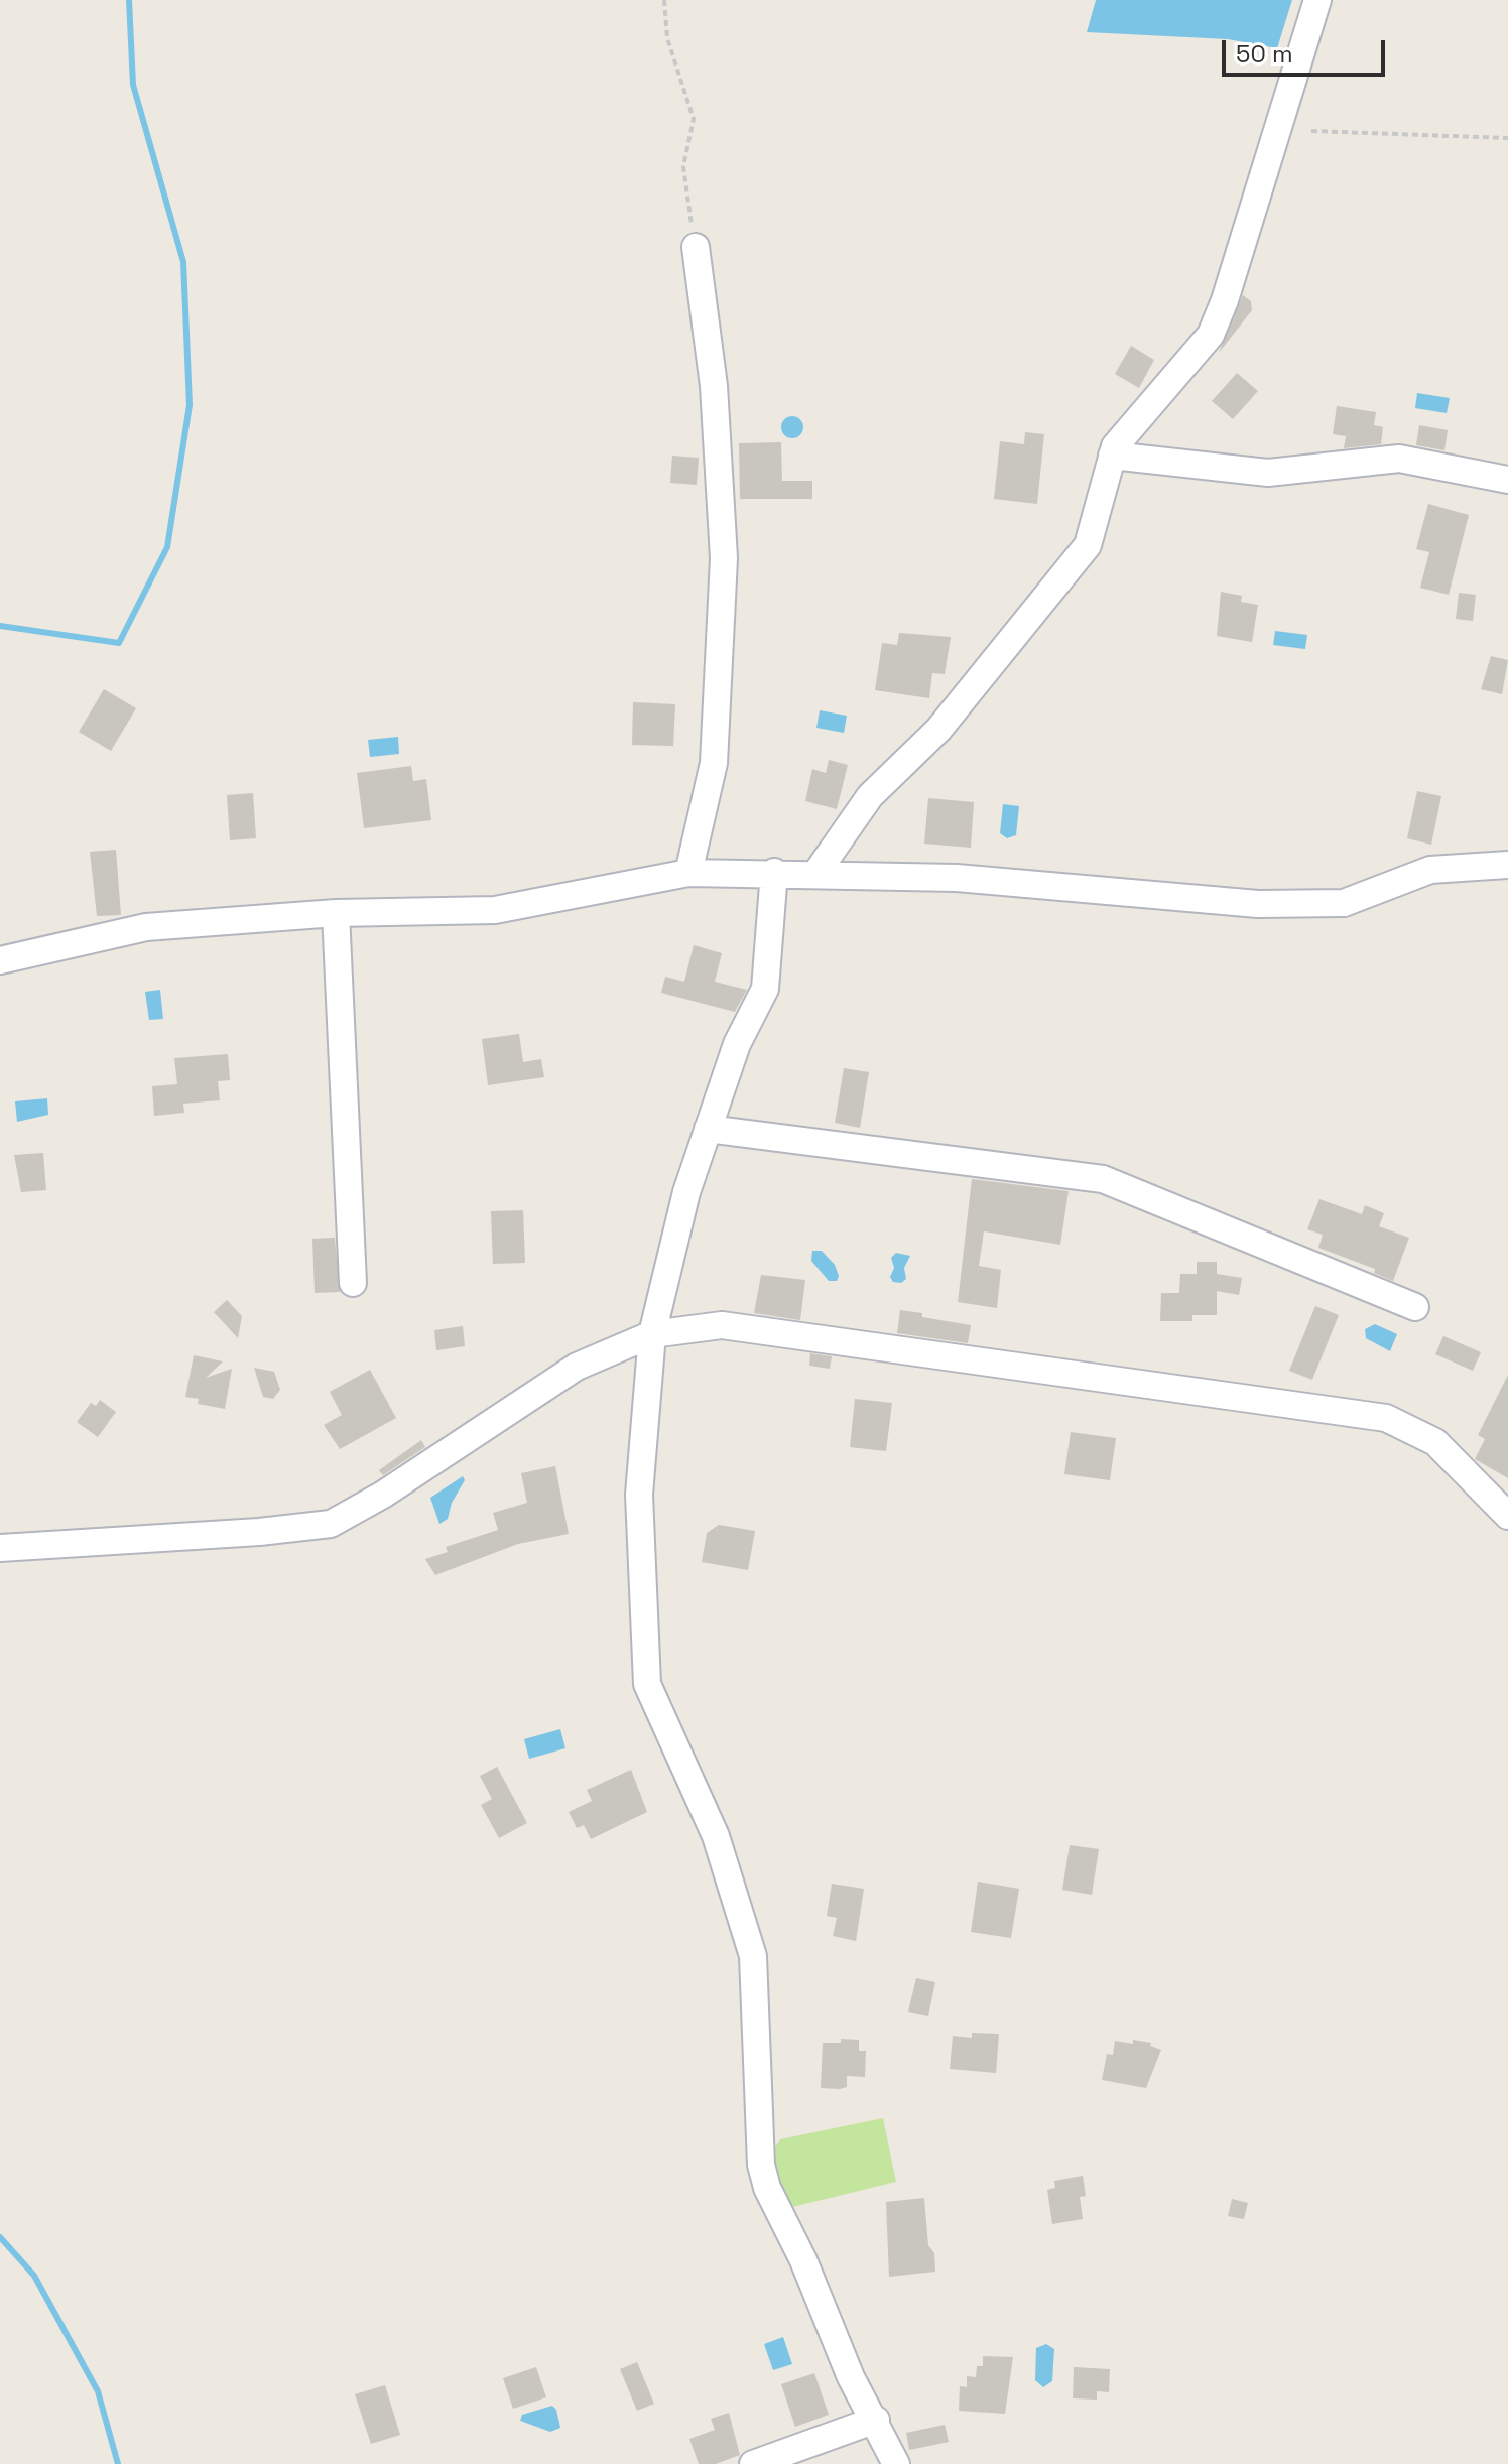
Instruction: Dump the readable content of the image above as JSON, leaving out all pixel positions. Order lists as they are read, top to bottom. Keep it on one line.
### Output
{"scale_bar":"50 m"}
